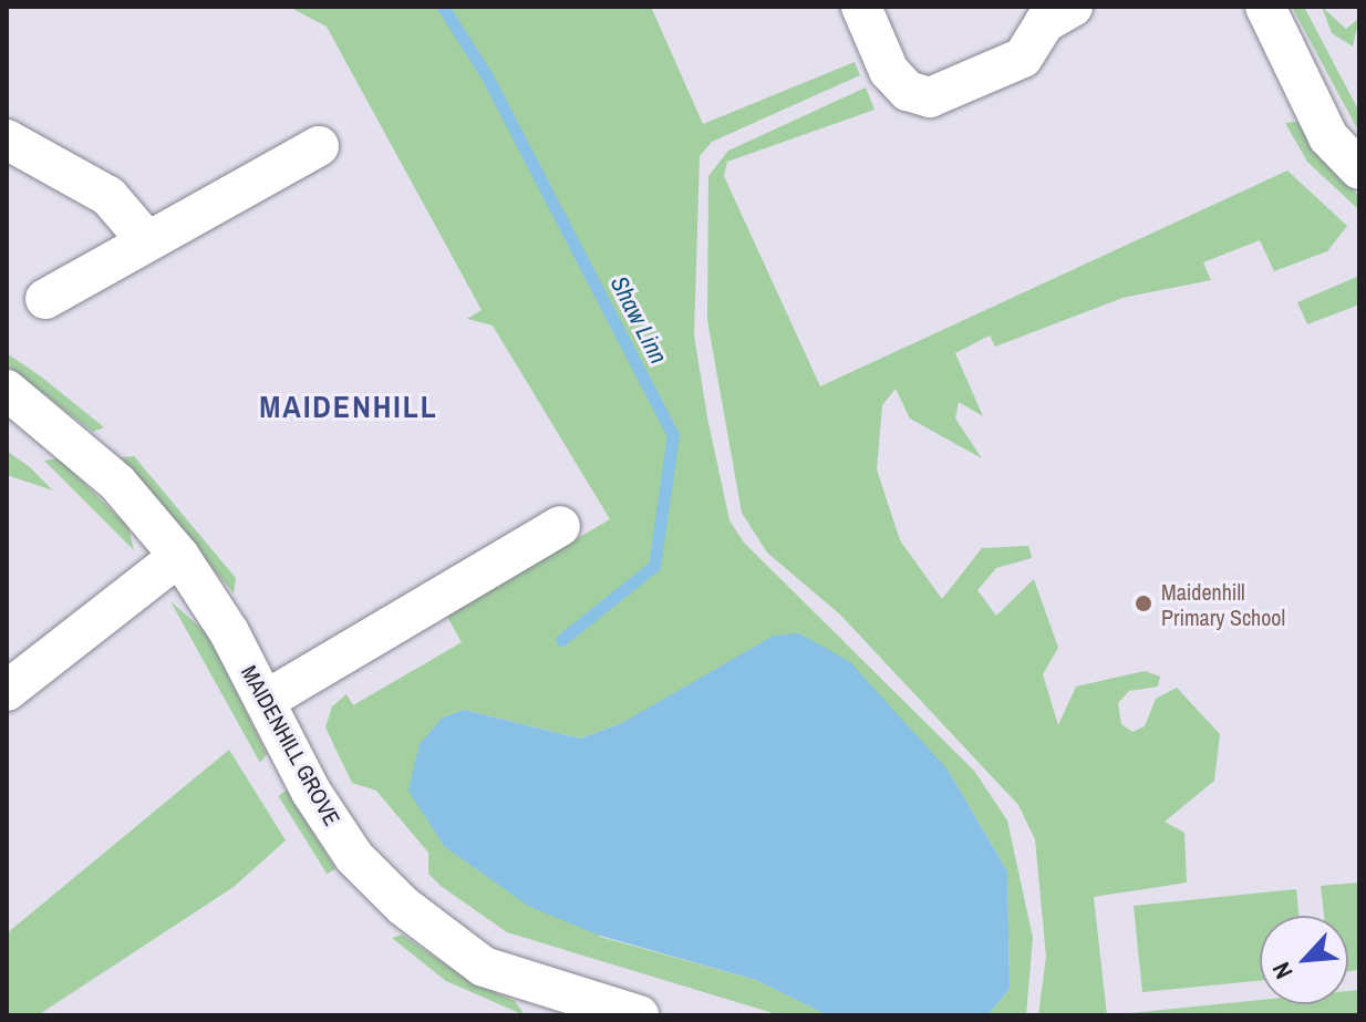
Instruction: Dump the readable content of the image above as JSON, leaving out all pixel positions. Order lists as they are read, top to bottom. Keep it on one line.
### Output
{"streets":{"street":["MAIDENHILL GROVE"]},"districts":["MAIDENHILL"],"water":["Shaw Linn"],"places":["Maidenhill Primary School"],"north":"bottom left"}
